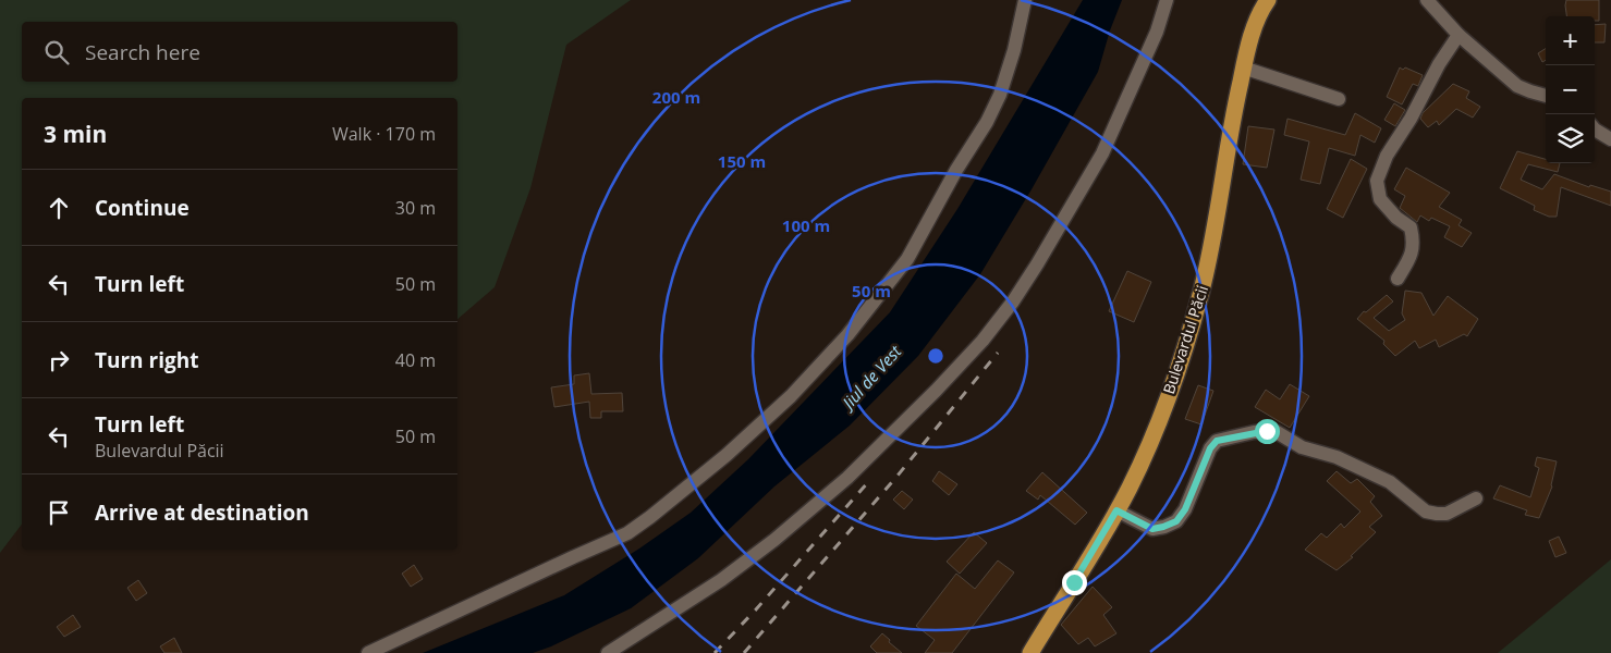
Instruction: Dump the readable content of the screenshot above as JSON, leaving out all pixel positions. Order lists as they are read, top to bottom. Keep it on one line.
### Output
{"streets":{"main road":["Bulevardul Păcii"]},"water":["Jiul de Vest"],"page":{"map_buttons":["+","−"],"search":"Search here","heading":["3 min","Walk · 170 m"],"list":[["Continue","30 m"],["Turn left","50 m"],["Turn right","40 m"],["Turn left","Bulevardul Păcii","50 m"],"Arrive at destination"]},"rings":["200 m","150 m","100 m","50 m"]}
